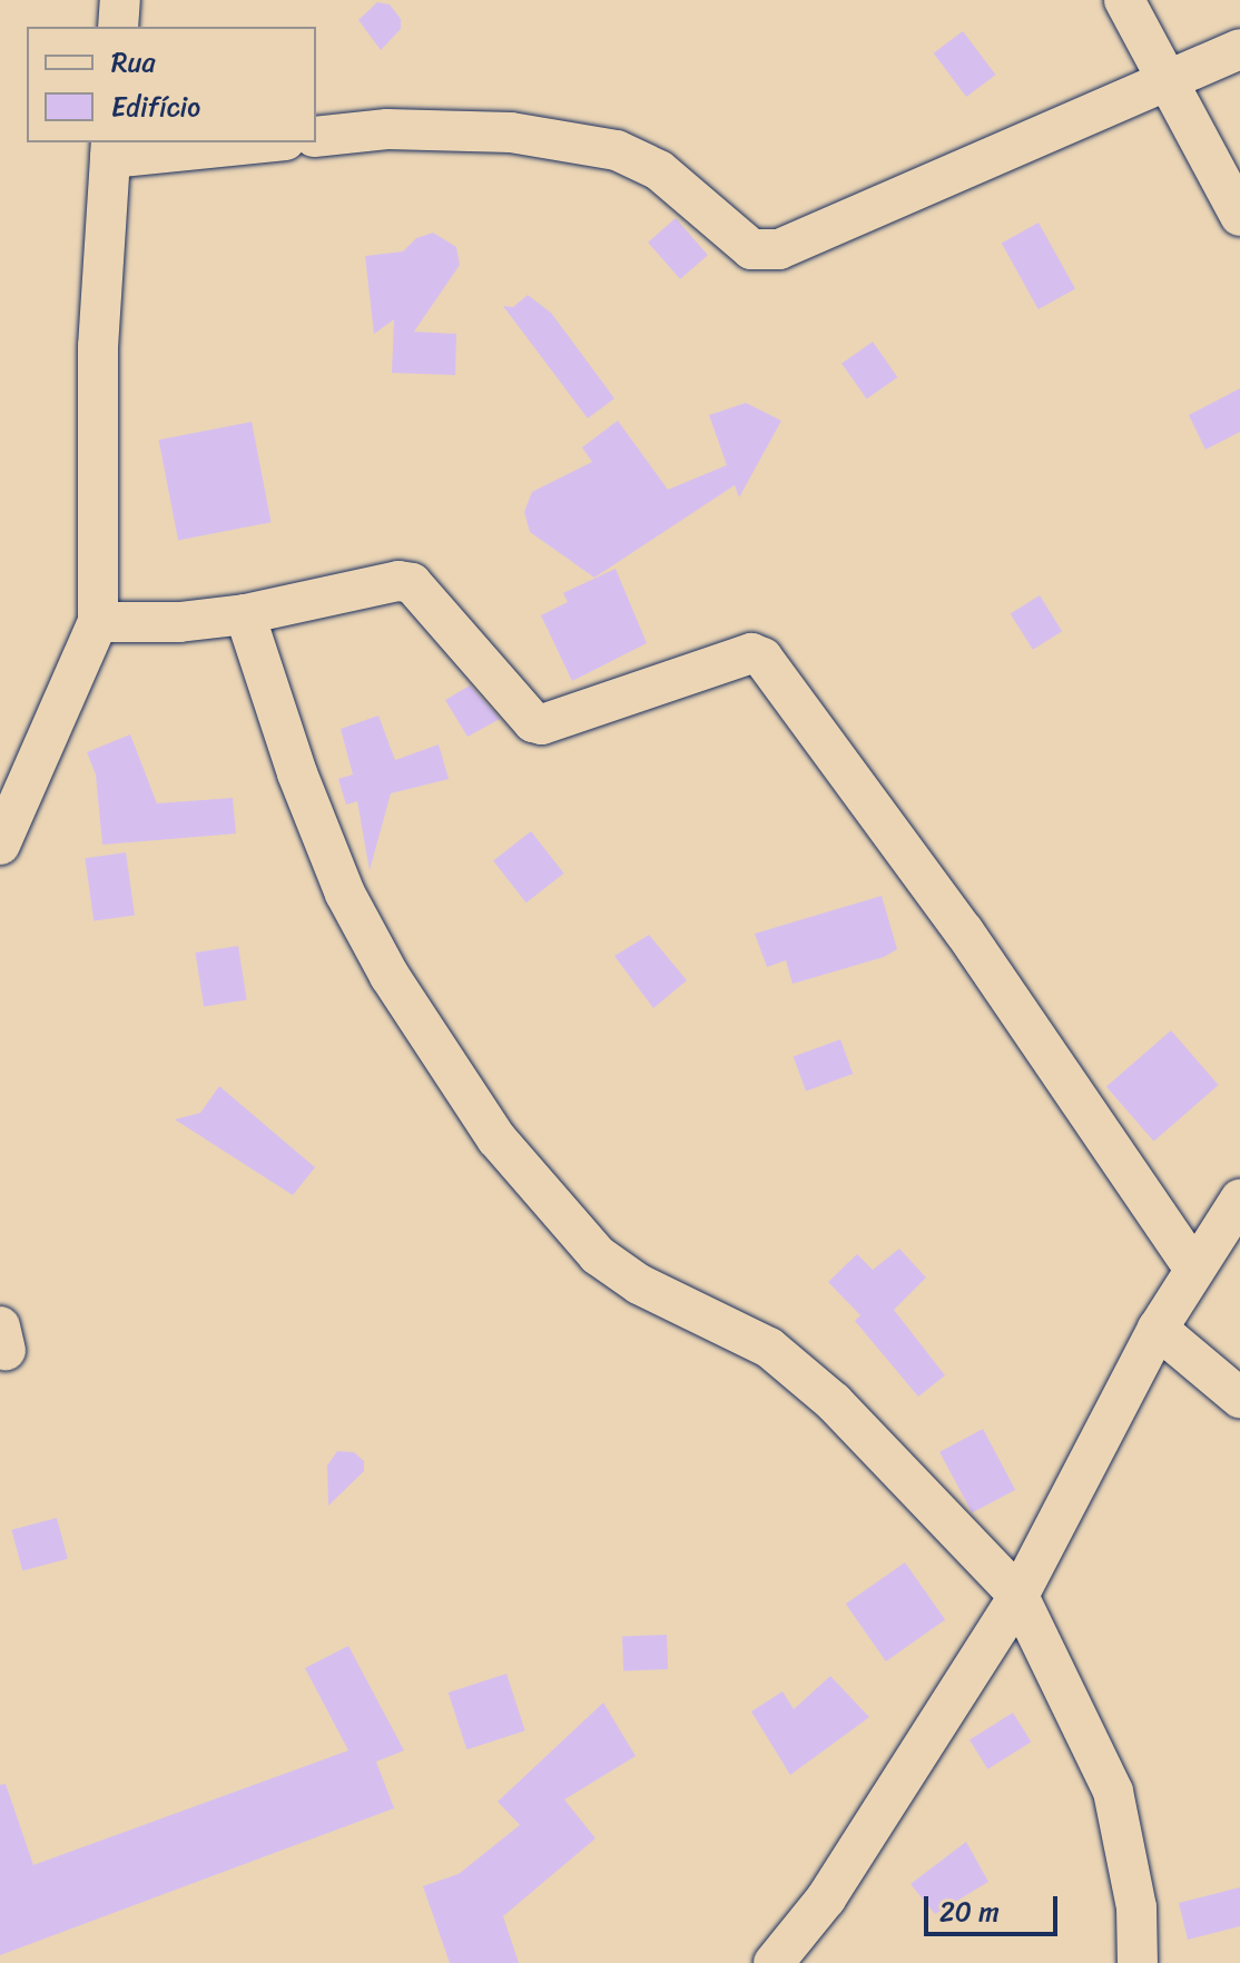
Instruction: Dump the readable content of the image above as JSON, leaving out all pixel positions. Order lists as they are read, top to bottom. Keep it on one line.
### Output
{"legend":["Rua","Edifício"],"scale_bar":"20 m"}
